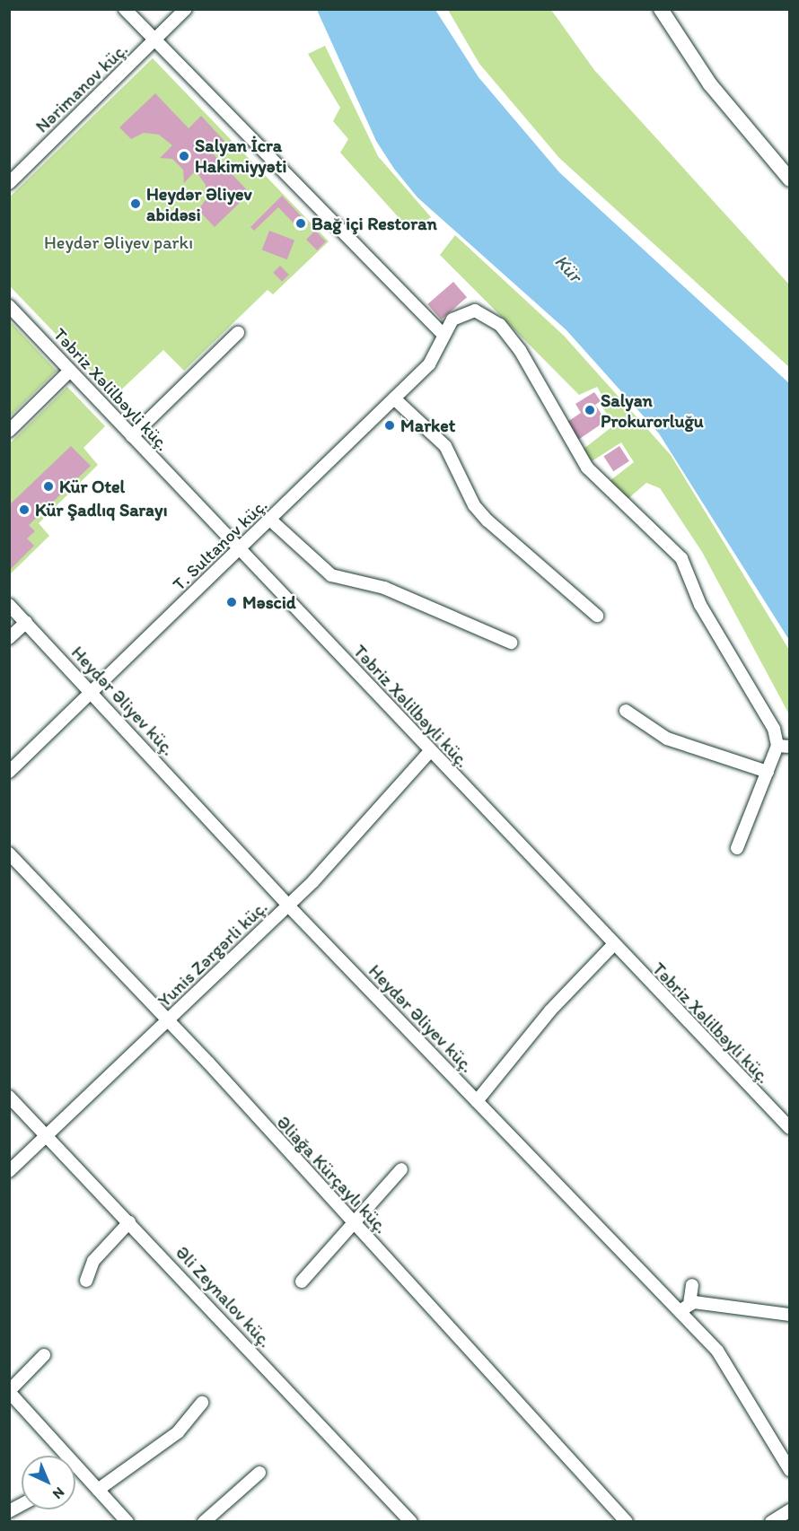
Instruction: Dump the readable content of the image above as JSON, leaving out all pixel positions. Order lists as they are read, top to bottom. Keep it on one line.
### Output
{"streets":{"street":["Nərimanov küç.","Təbriz Xəlilbəyli küç.","T. Sultanov küç.","Heydər Əliyev küç.","Yunis Zərgərli küç.","Əliağa Kürçaylı küç.","Əli Zeynalov küç."]},"crossings":[["Təbriz Xəlilbəyli küç.","T. Sultanov küç."],["Təbriz Xəlilbəyli küç.","Yunis Zərgərli küç."],["T. Sultanov küç.","Heydər Əliyev küç."],["Heydər Əliyev küç.","Yunis Zərgərli küç."],["Yunis Zərgərli küç.","Əliağa Kürçaylı küç."],["Yunis Zərgərli küç.","Əli Zeynalov küç."]],"water":["Kür"],"parks":["Heydər Əliyev parkı"],"places":["Salyan İcra Hakimiyyəti","Heydər Əliyev abidəsi","Bağ içi Restoran","Salyan Prokurorluğu","Market","Kür Otel","Kür Şadlıq Sarayı","Məscid"],"north":"bottom right"}
